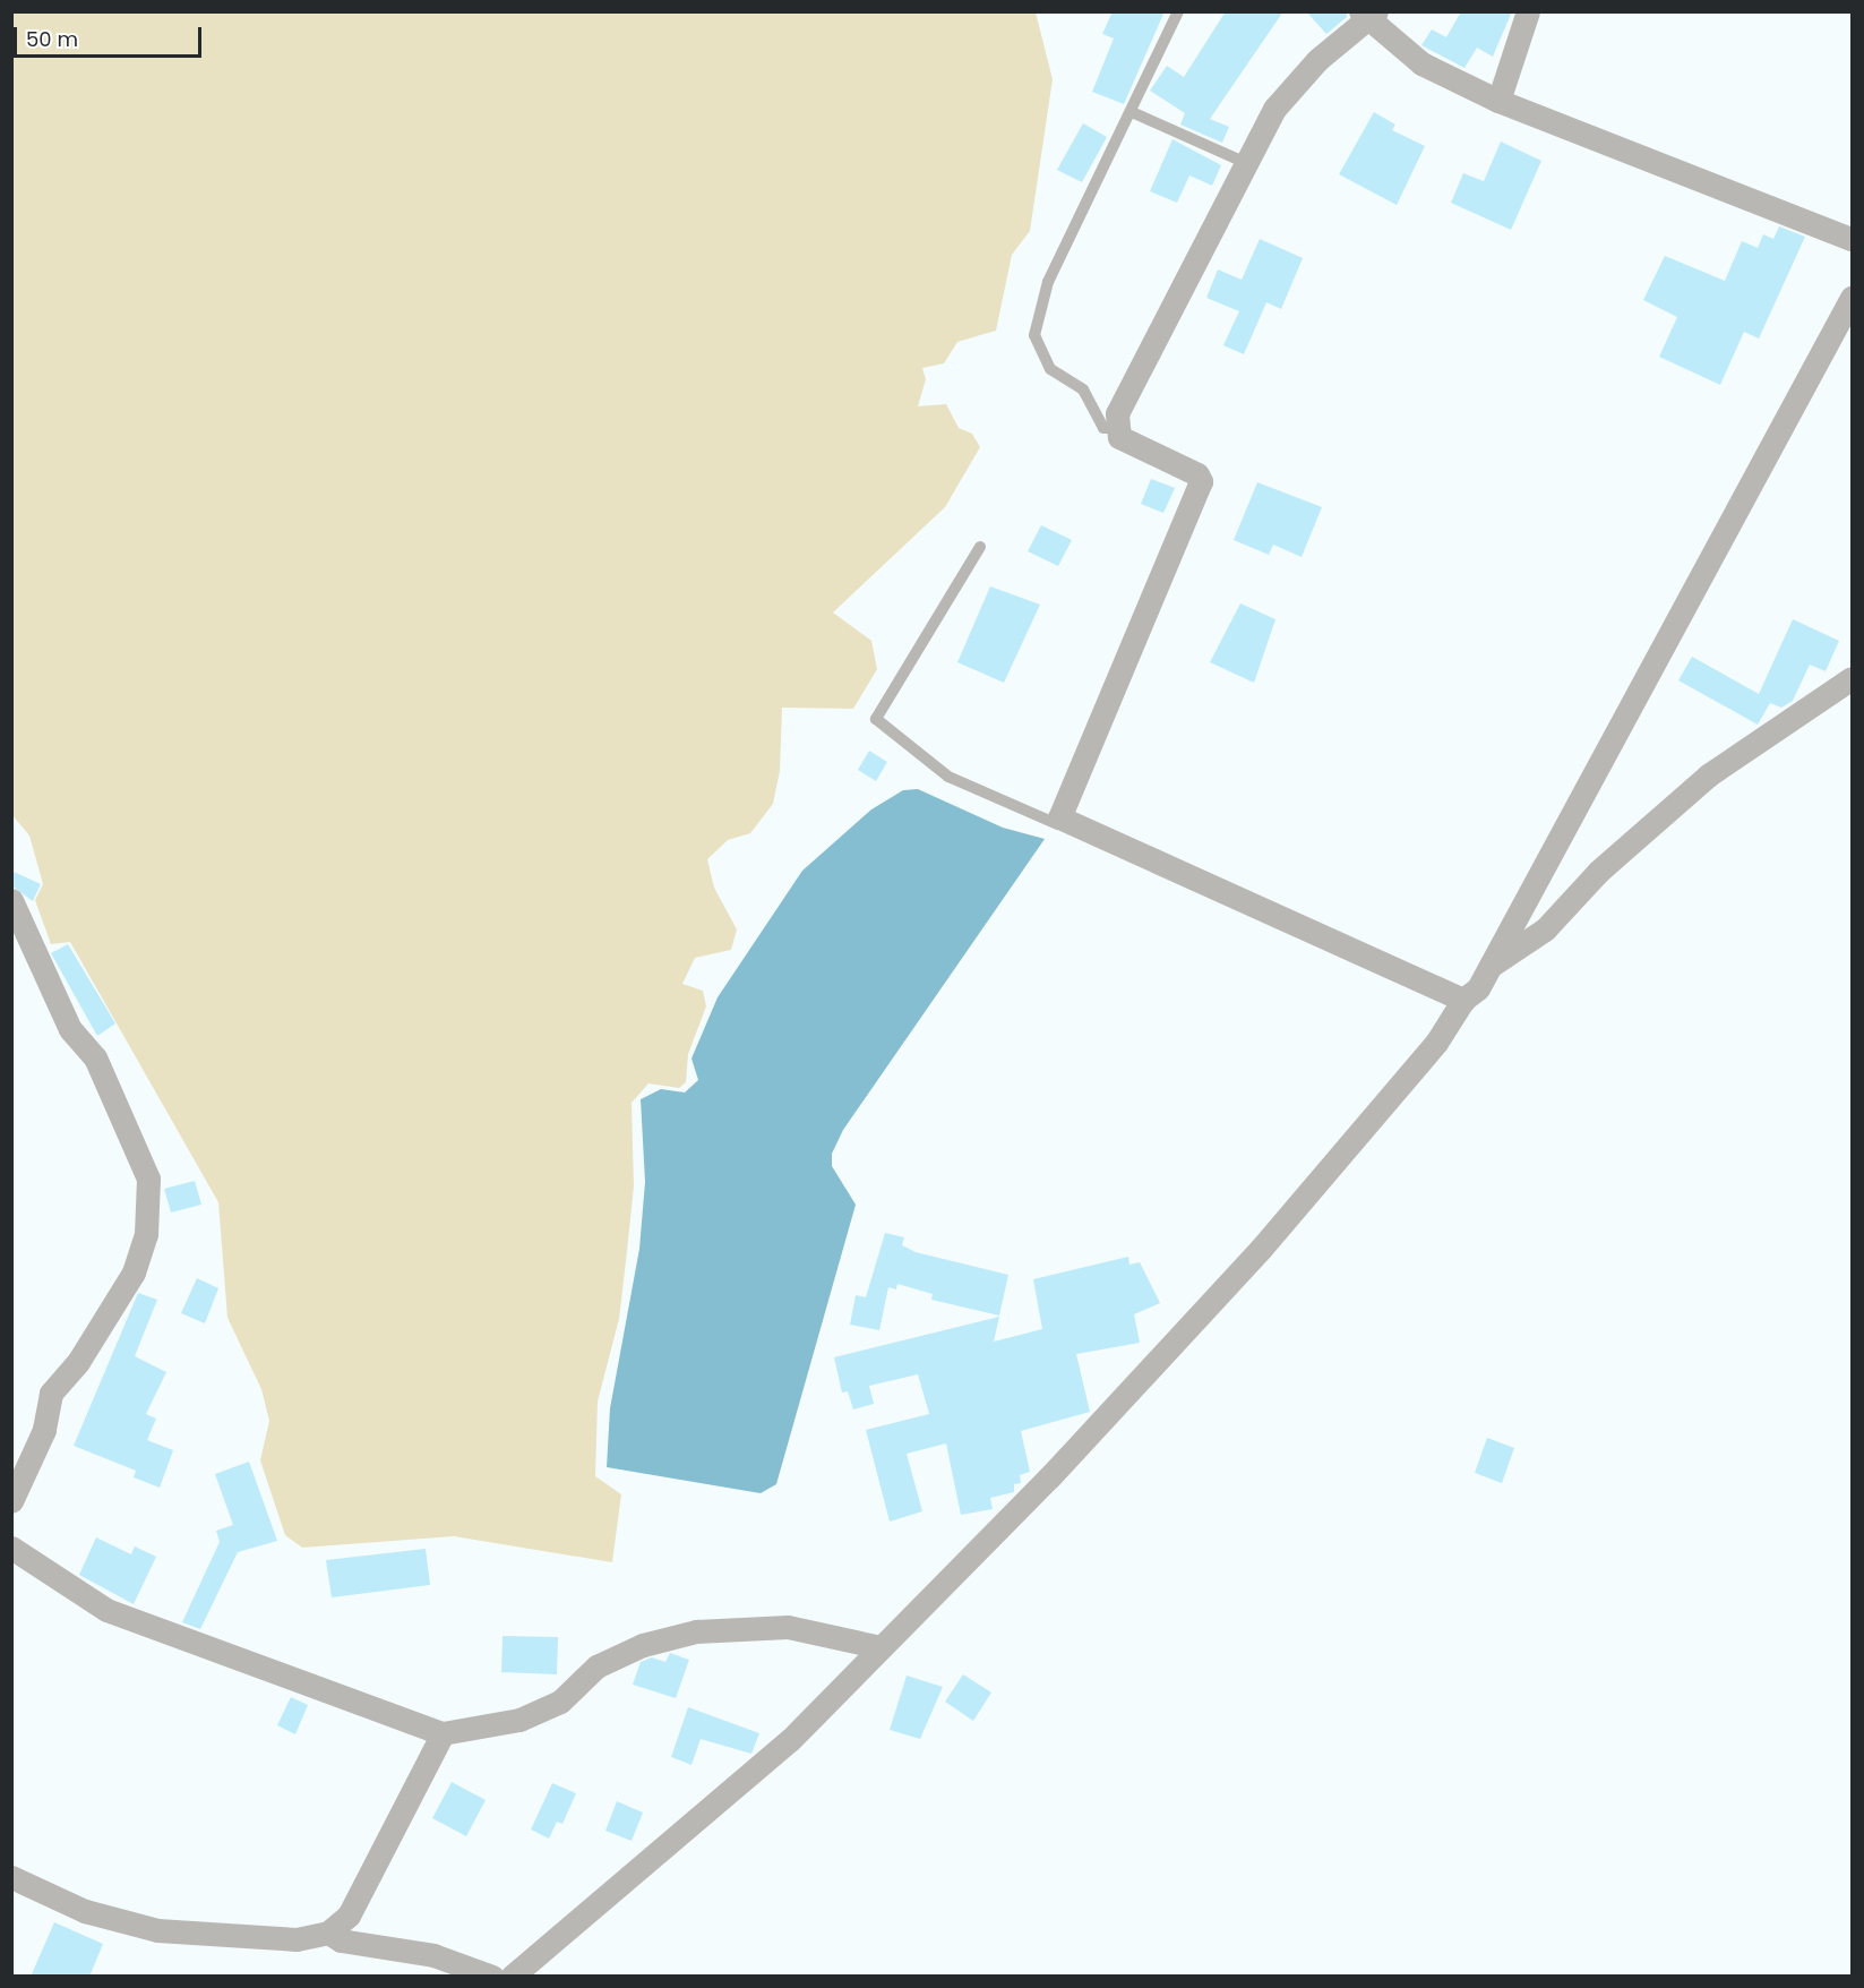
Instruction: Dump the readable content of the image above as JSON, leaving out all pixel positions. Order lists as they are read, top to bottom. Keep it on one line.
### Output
{"scale_bar":"50 m"}
